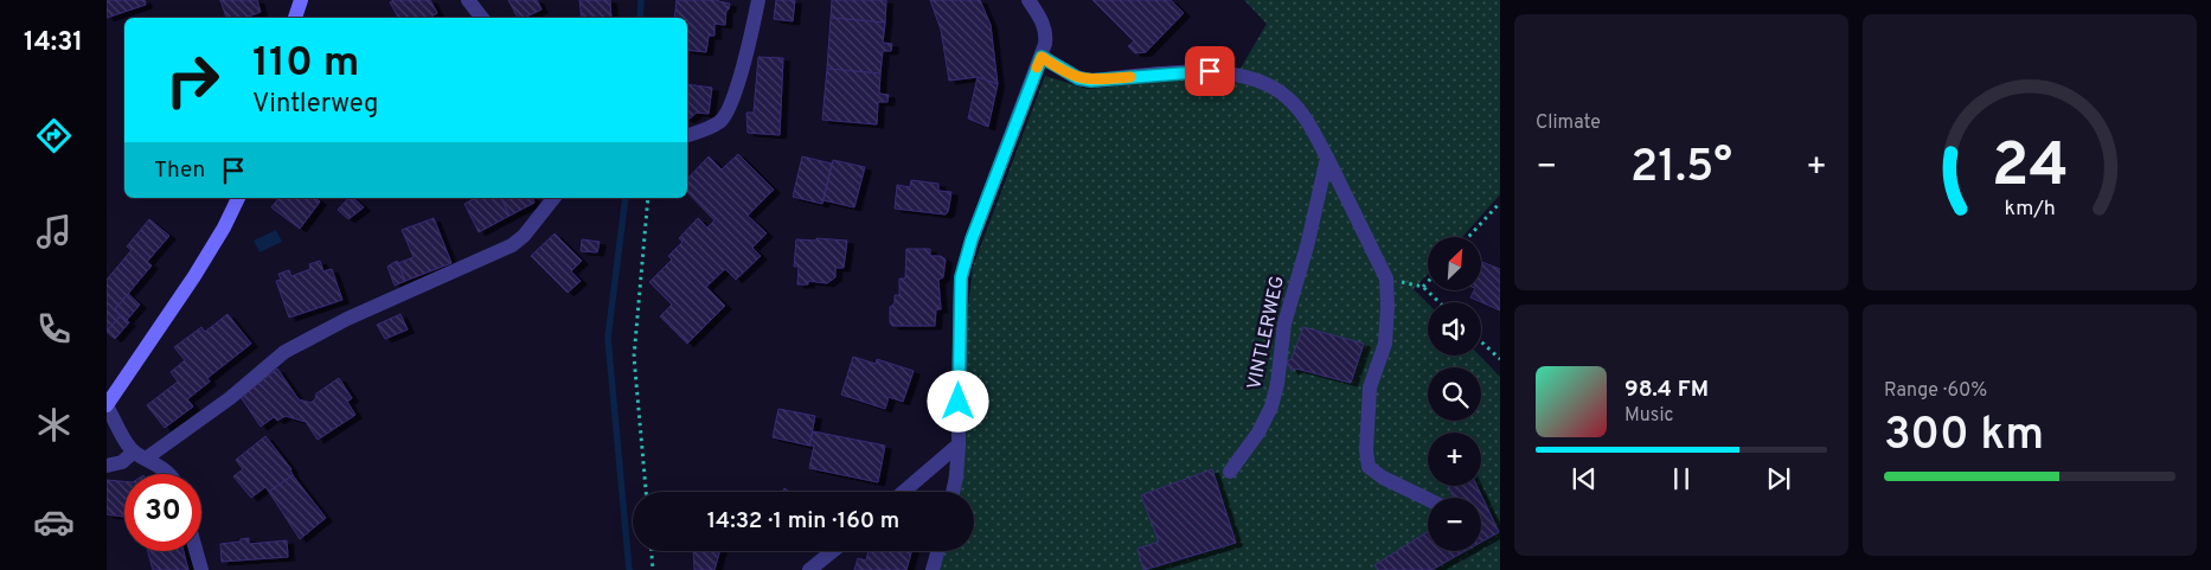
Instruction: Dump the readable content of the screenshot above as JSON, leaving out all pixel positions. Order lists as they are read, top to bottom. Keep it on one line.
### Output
{"streets":{"street":["VINTLERWEG"]},"north":"top right","page":{"tabs":"14:31","tile":["Climate",["Range · 60%","300 km"]],"turn":["110 m","Vintlerweg"],"then":"Then","heat":["−","21.5°","+"],"map_buttons":["+","−"],"song":["98.4 FM","Music"],"limit":"30","trip":"14:32 · 1 min · 160 m","gauge":["24","km/h"]}}
